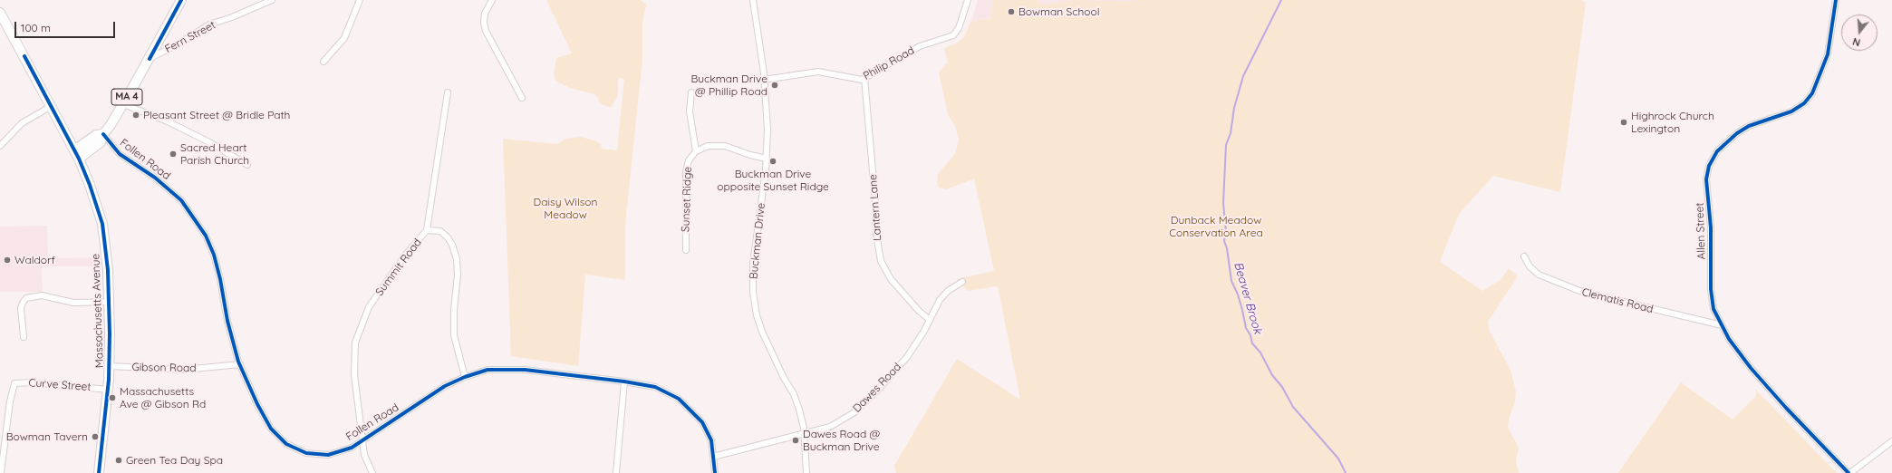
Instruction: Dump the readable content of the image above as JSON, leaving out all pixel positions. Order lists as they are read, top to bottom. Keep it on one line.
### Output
{"streets":{"main road":["MA 4","Massachusetts Avenue"],"street":["Fern Street","Philip Road","Follen Road","Sunset Ridge","Lantern Lane","Allen Street","Buckman Drive","Summit Road","Clematis Road","Gibson Road","Curve Street","Dawes Road"]},"crossings":[["Fern Street","MA 4"],["Philip Road","Lantern Lane"],["Philip Road","Buckman Drive"],["MA 4","Follen Road"],["Follen Road","Summit Road"],["Follen Road","Gibson Road"],["Follen Road","Dawes Road"],["Sunset Ridge","Buckman Drive"],["Lantern Lane","Dawes Road"],["Allen Street","Clematis Road"],["Buckman Drive","Dawes Road"],["Massachusetts Avenue","Gibson Road"],["Massachusetts Avenue","Curve Street"]],"water":["Beaver Brook"],"parks":["Daisy Wilson Meadow","Dunback Meadow Conservation Area"],"places":["Bowman School","Buckman Drive @ Phillip Road","Pleasant Street @ Bridle Path","Highrock Church Lexington","Sacred Heart Parish Church","Buckman Drive opposite Sunset Ridge","Waldorf","Massachusetts Ave @ Gibson Rd","Bowman Tavern","Dawes Road @ Buckman Drive","Green Tea Day Spa"],"scale_bar":"100 m","north":"bottom"}
